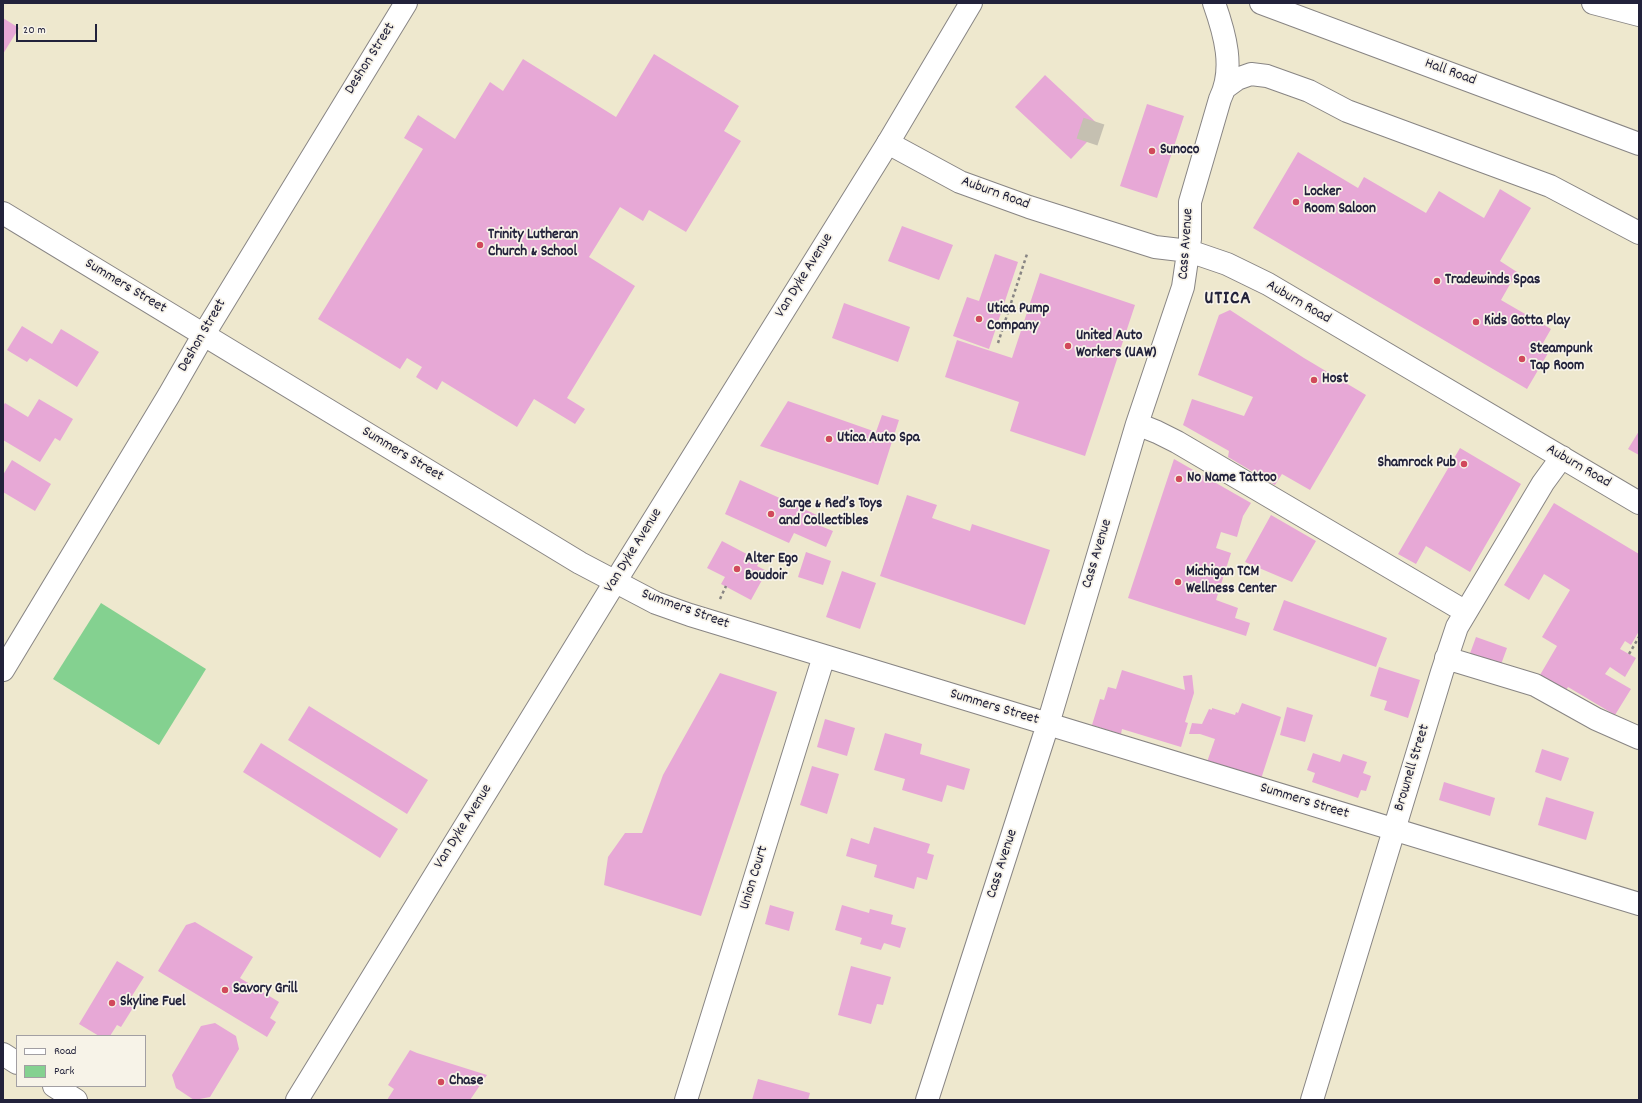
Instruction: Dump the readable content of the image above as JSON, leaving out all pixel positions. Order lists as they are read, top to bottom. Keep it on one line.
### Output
{"streets":{"main road":["Deshon Street","Hall Road","Auburn Road","Cass Avenue","Van Dyke Avenue","Summers Street","Brownell Street","Union Court"]},"crossings":[["Deshon Street","Summers Street"],["Auburn Road","Cass Avenue"],["Auburn Road","Van Dyke Avenue"],["Auburn Road","Brownell Street"],["Cass Avenue","Summers Street"],["Van Dyke Avenue","Summers Street"],["Summers Street","Brownell Street"],["Summers Street","Union Court"]],"districts":["UTICA"],"places":["Sunoco","Locker Room Saloon","Trinity Lutheran Church & School","Tradewinds Spas","Utica Pump Company","Kids Gotta Play","United Auto Workers (UAW)","Steampunk Tap Room","Host","Utica Auto Spa","Shamrock Pub","No Name Tattoo","Sarge & Red’s Toys and Collectibles","Alter Ego Boudoir","Michigan TCM Wellness Center","Savory Grill","Skyline Fuel","Chase"],"legend":["Road","Park"],"scale_bar":"20 m"}
